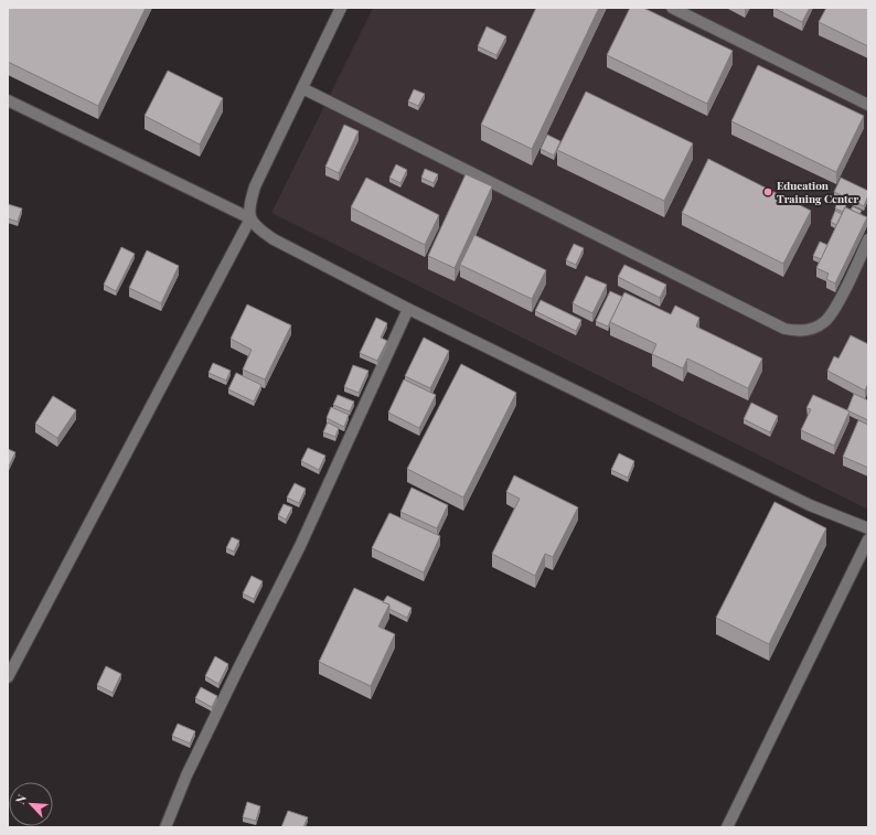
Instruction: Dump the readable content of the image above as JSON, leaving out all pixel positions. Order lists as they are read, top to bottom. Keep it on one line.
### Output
{"places":["Education Training Center"],"north":"top left"}
